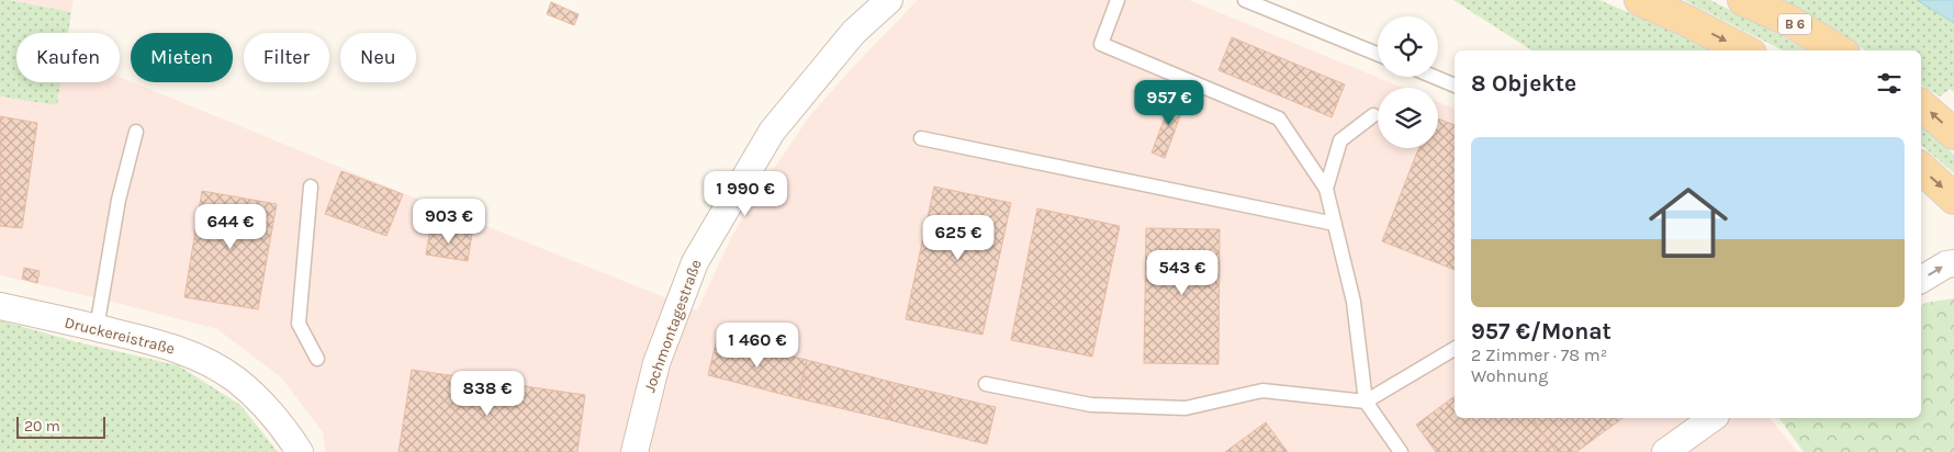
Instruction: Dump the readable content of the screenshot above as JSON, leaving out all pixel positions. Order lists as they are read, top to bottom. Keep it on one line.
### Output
{"streets":{"main road":["B 6"],"street":["Jochmontagestraße","Druckereistraße"]},"scale_bar":"20 m","page":{"chip":["Kaufen","Mieten","Filter","Neu"],"heading":"8 Objekte","price":["957 €","1 990 €","903 €","644 €","625 €","543 €","1 460 €","838 €"],"list":[{"name":"957 €/Monat","note":"2 Zimmer · 78 m² · Wohnung"}],"scale":"20 m"}}
